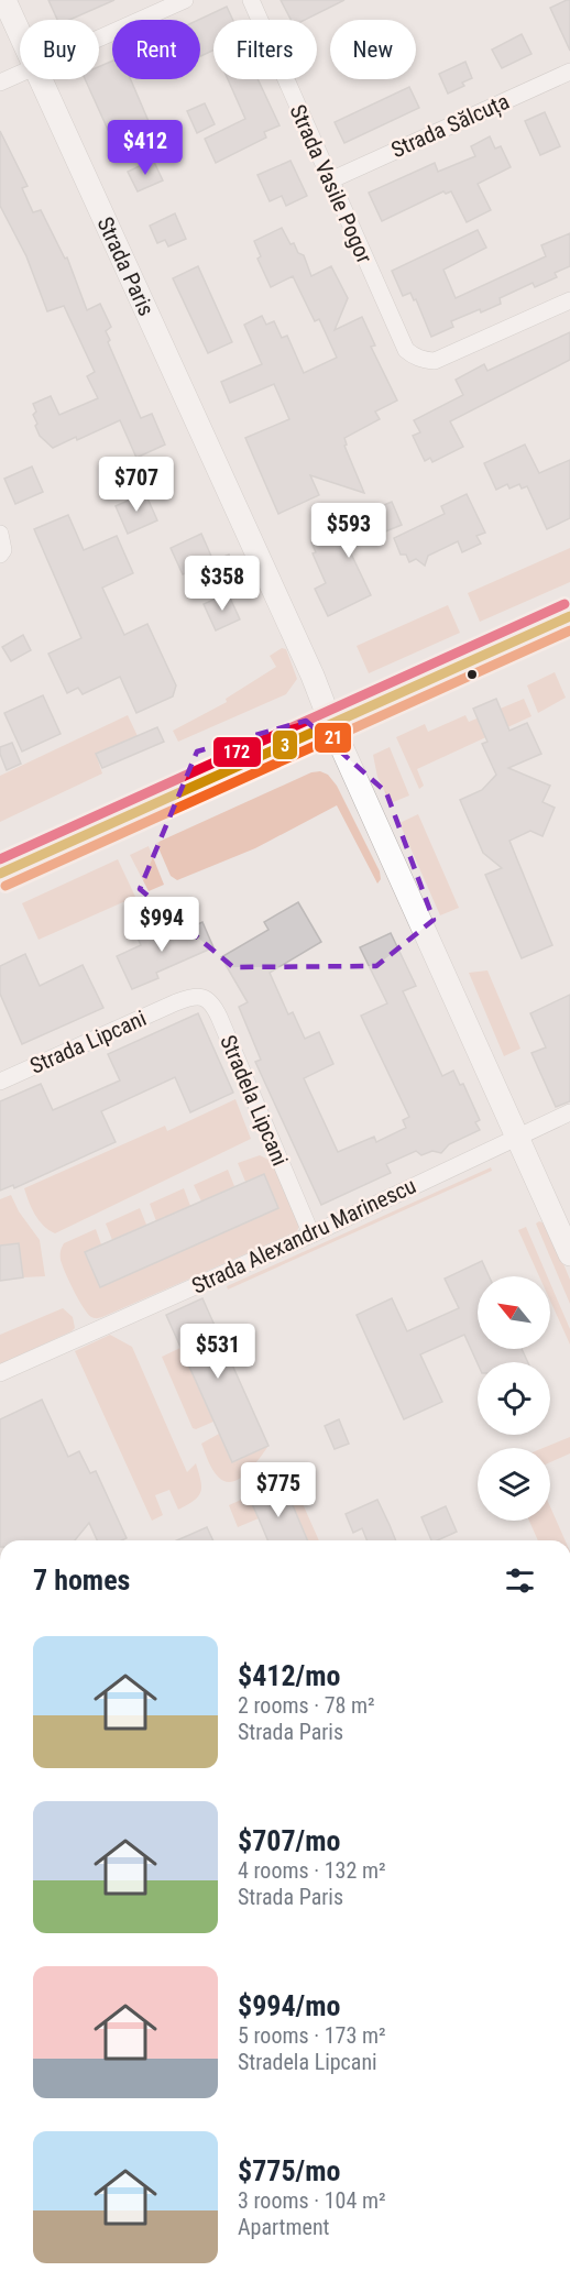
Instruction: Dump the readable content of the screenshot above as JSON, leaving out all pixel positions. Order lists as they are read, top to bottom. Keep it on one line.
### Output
{"streets":{"street":["Strada Sălcuța","Strada Vasile Pogor","Strada Paris","Strada Lipcani","Stradela Lipcani","Strada Alexandru Marinescu"]},"crossings":[["Strada Sălcuța","Strada Vasile Pogor"],["Strada Paris","Strada Alexandru Marinescu"],["Strada Lipcani","Stradela Lipcani"],["Stradela Lipcani","Strada Alexandru Marinescu"]],"lines":["transit line 172","transit line 3","transit line 21"],"north":"top left","page":{"chip":["Buy","Rent","Filters","New"],"price":["$412","$707","$593","$358","$994","$531","$775"],"heading":"7 homes","list":[{"name":"$412/mo","note":"2 rooms · 78 m² · Strada Paris"},{"name":"$707/mo","note":"4 rooms · 132 m² · Strada Paris"},{"name":"$994/mo","note":"5 rooms · 173 m² · Stradela Lipcani"},{"name":"$775/mo","note":"3 rooms · 104 m² · Apartment"}]}}
